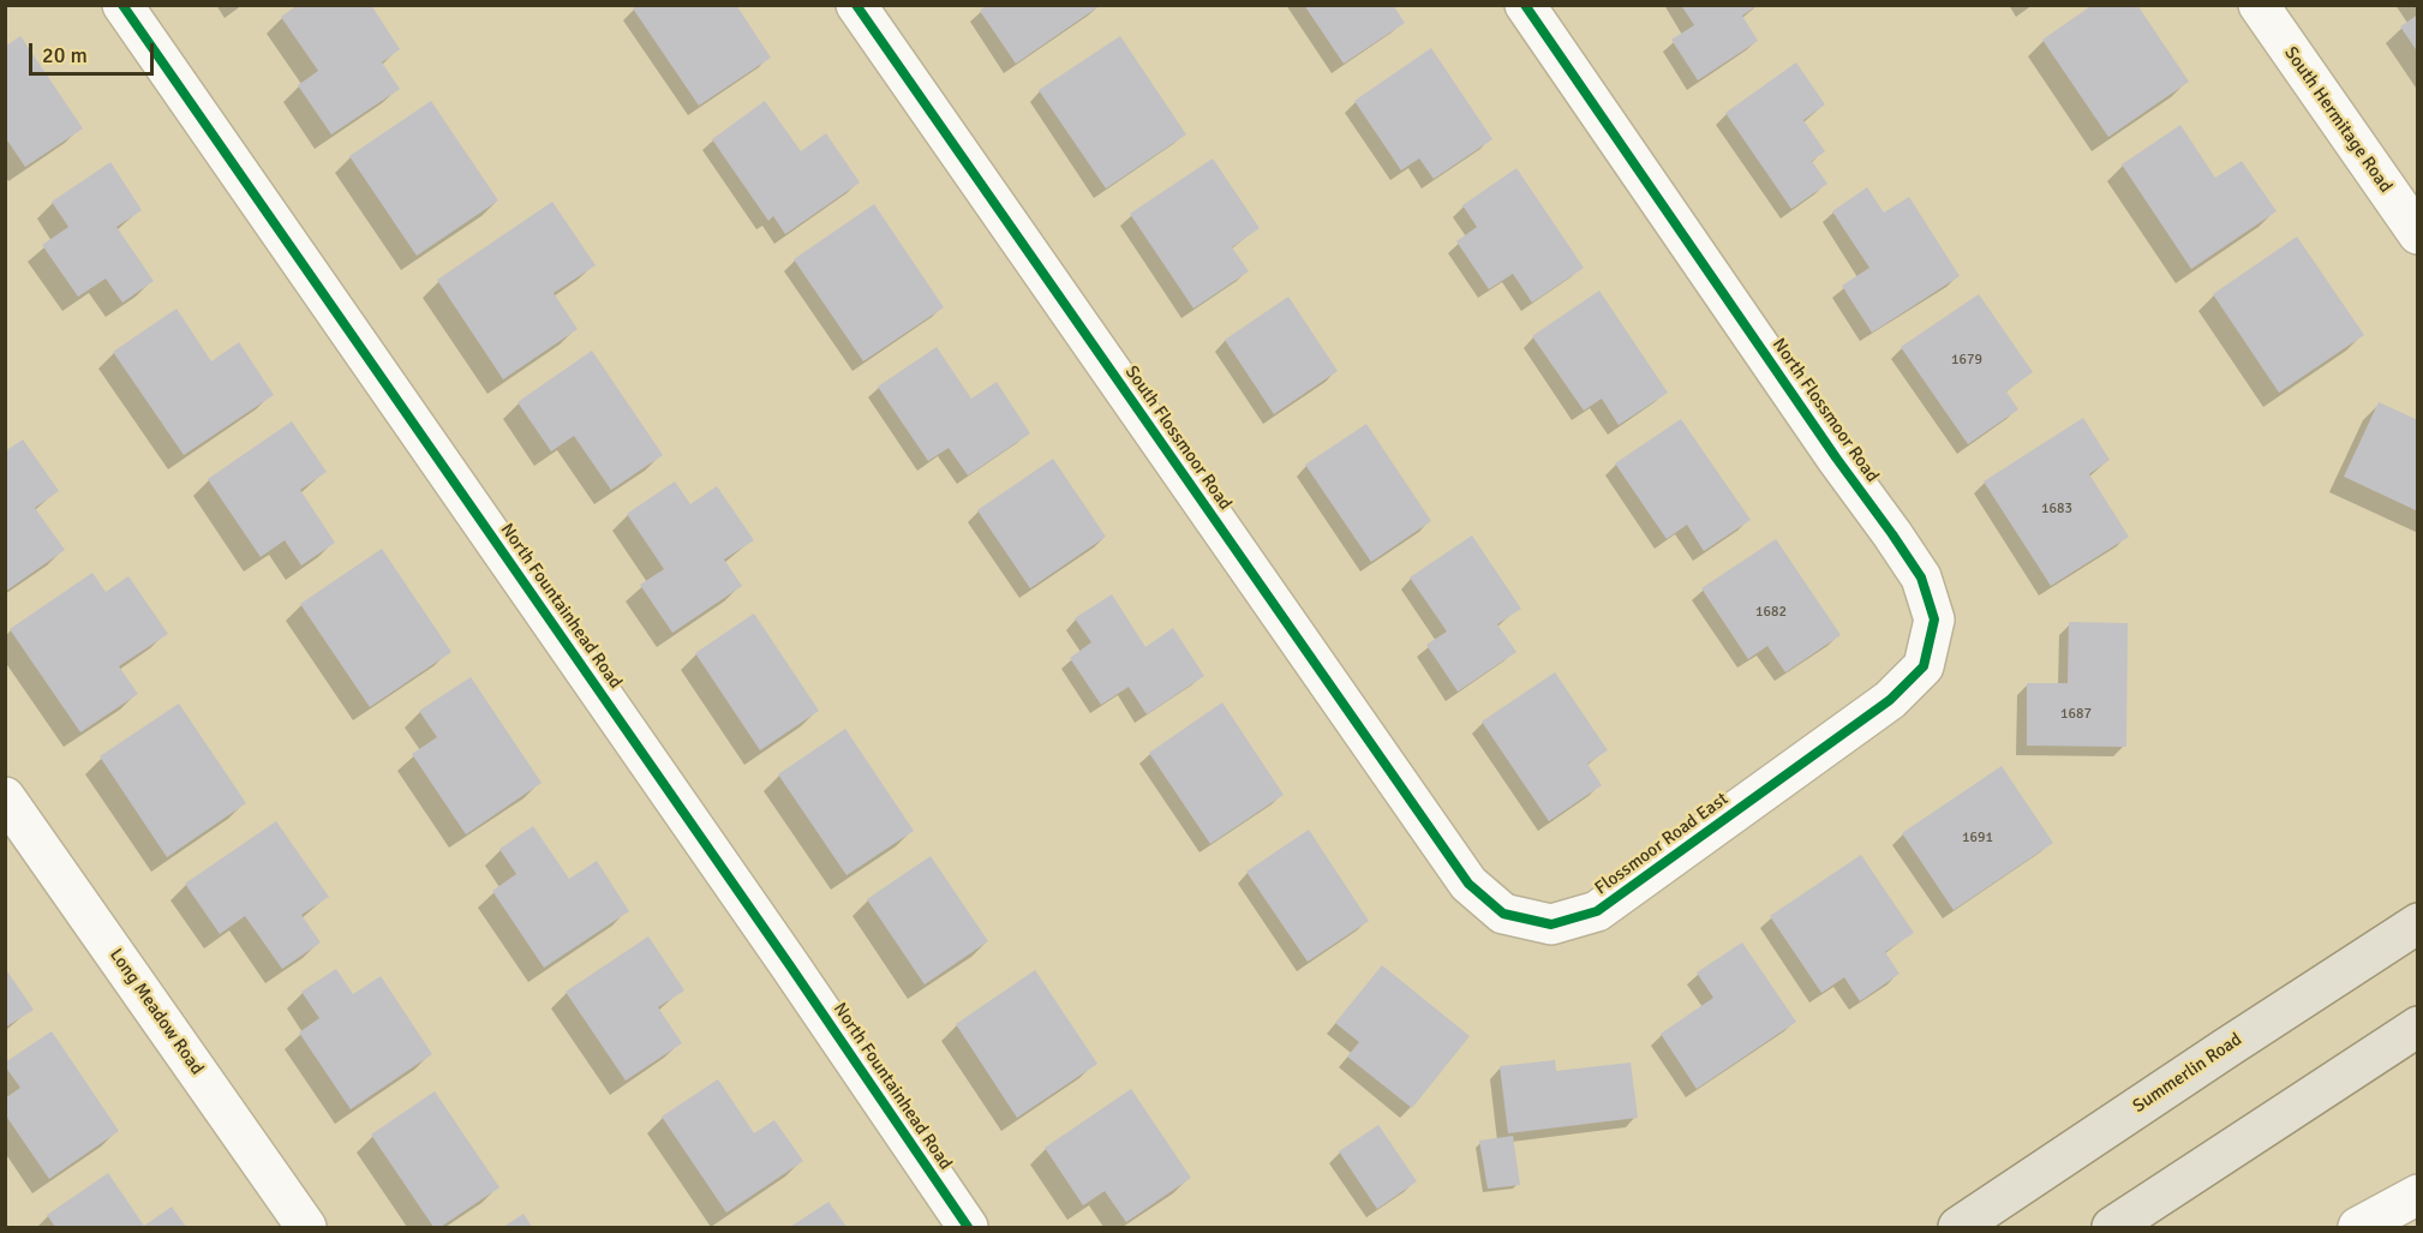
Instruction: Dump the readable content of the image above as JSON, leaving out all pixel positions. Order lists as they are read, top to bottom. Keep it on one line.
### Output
{"streets":{"main road":["Summerlin Road"],"street":["South Hermitage Road","North Flossmoor Road","South Flossmoor Road","North Fountainhead Road","Flossmoor Road East","Long Meadow Road"]},"crossings":[["North Flossmoor Road","Flossmoor Road East"],["South Flossmoor Road","Flossmoor Road East"]],"house_numbers":["1679","1683","1682","1687","1691"],"scale_bar":"20 m"}
